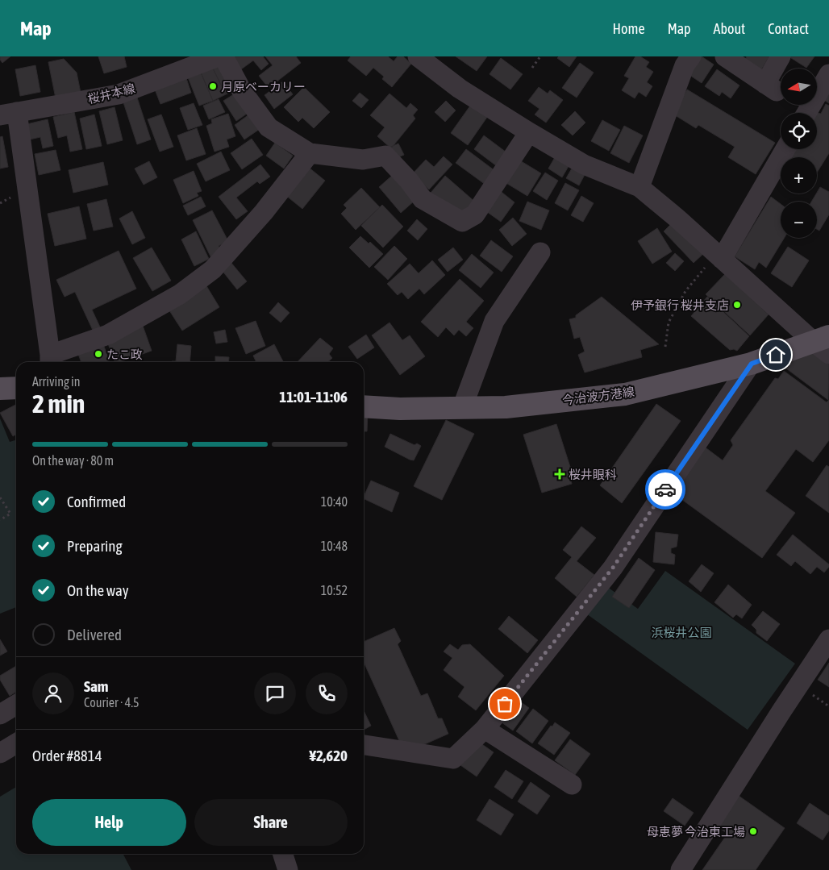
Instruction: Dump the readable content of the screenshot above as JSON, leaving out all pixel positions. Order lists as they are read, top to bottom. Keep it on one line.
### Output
{"streets":{"main road":["今治波方港線"],"street":["桜井本線"]},"parks":["浜桜井公園"],"places":{"other":["月原ベーカリー","伊予銀行 桜井支店","たこ政","母恵夢 今治東工場"],"health":["桜井眼科"]},"north":"left","page":{"header":"Map","nav":["Home","Map","About","Contact"],"map_buttons":["+","−"],"heading":["2 min","Arriving in","11:01–11:06"],"panel":["Sam","Courier · 4.5","Order #8814","¥2,620"],"bar":"On the way · 80 m","list":[["Confirmed","10:40"],["Preparing","10:48"],["On the way","10:52"],"Delivered"],"buttons":["Help","Share"]}}
